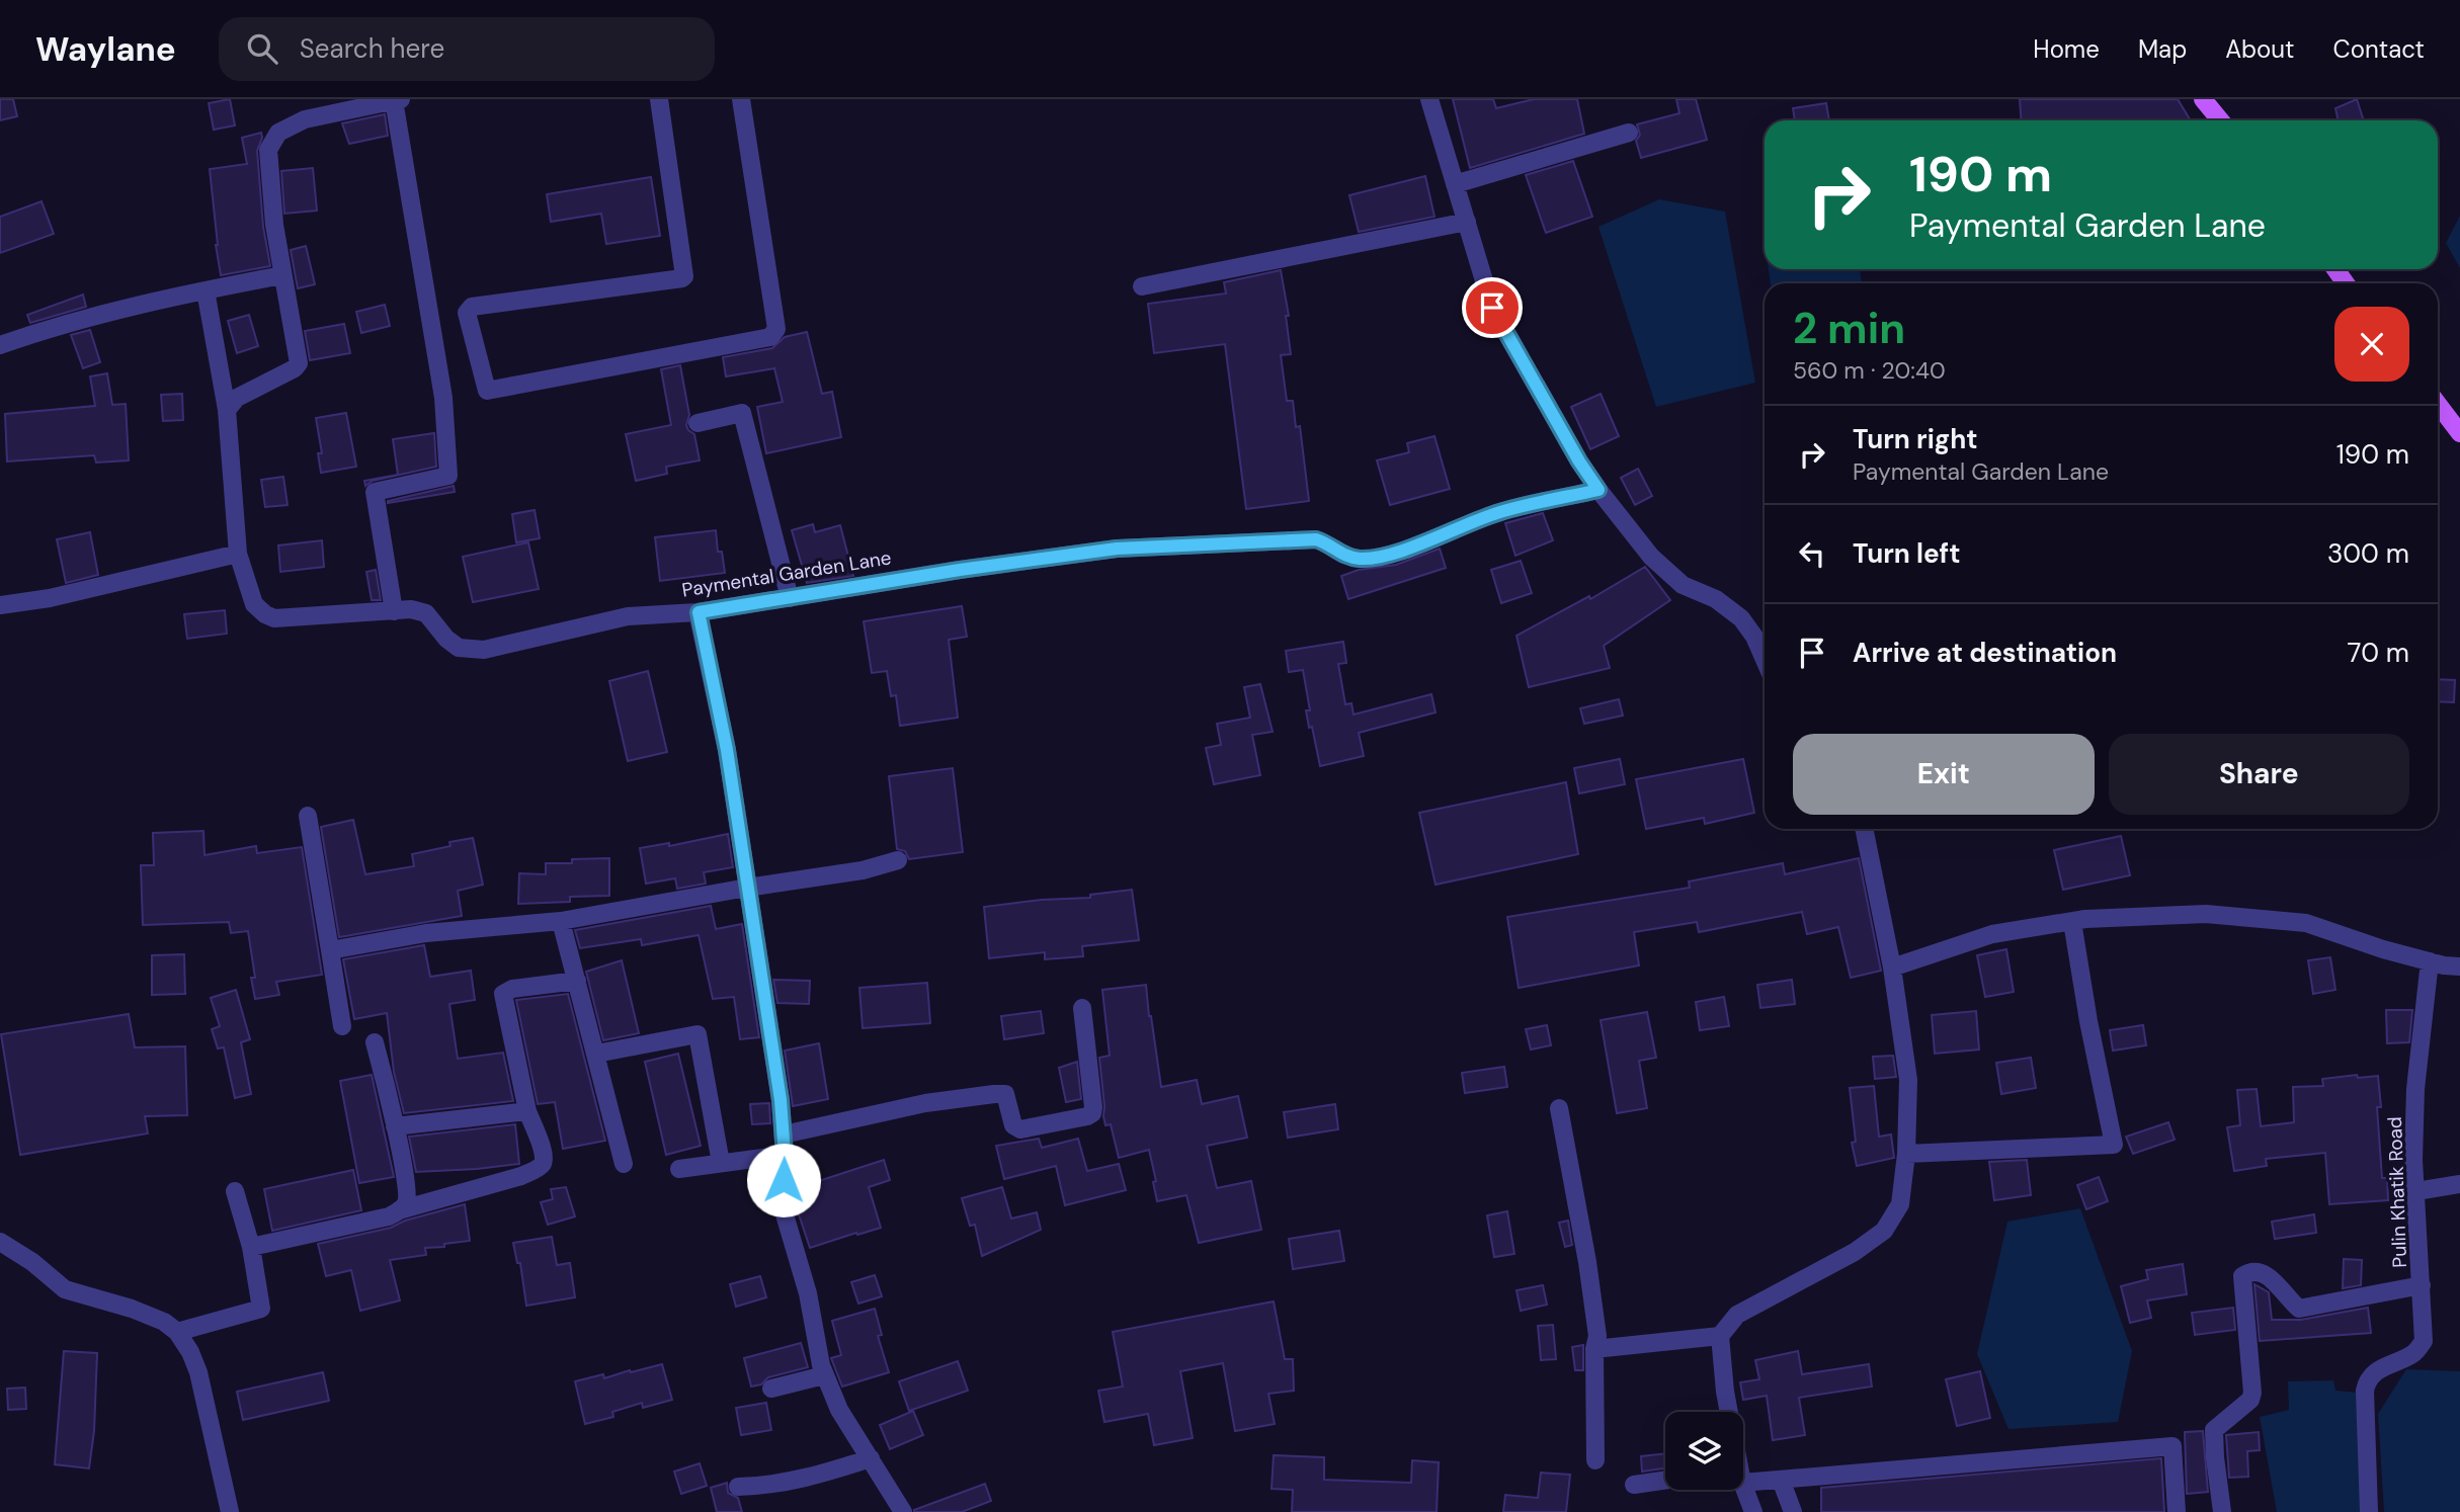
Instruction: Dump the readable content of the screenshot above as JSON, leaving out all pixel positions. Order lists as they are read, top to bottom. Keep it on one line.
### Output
{"streets":{"street":["Paymental Garden Lane","Pulin Khatik Road"]},"page":{"header":"Waylane","search":"Search here","nav":["Home","Map","About","Contact"],"turn":["190 m","Paymental Garden Lane"],"heading":["2 min","560 m · 20:40"],"list":[{"name":"Turn right","note":"Paymental Garden Lane","value":"190 m"},{"name":"Turn left","value":"300 m"},{"name":"Arrive at destination","value":"70 m"}],"buttons":["Exit","Share"]}}
